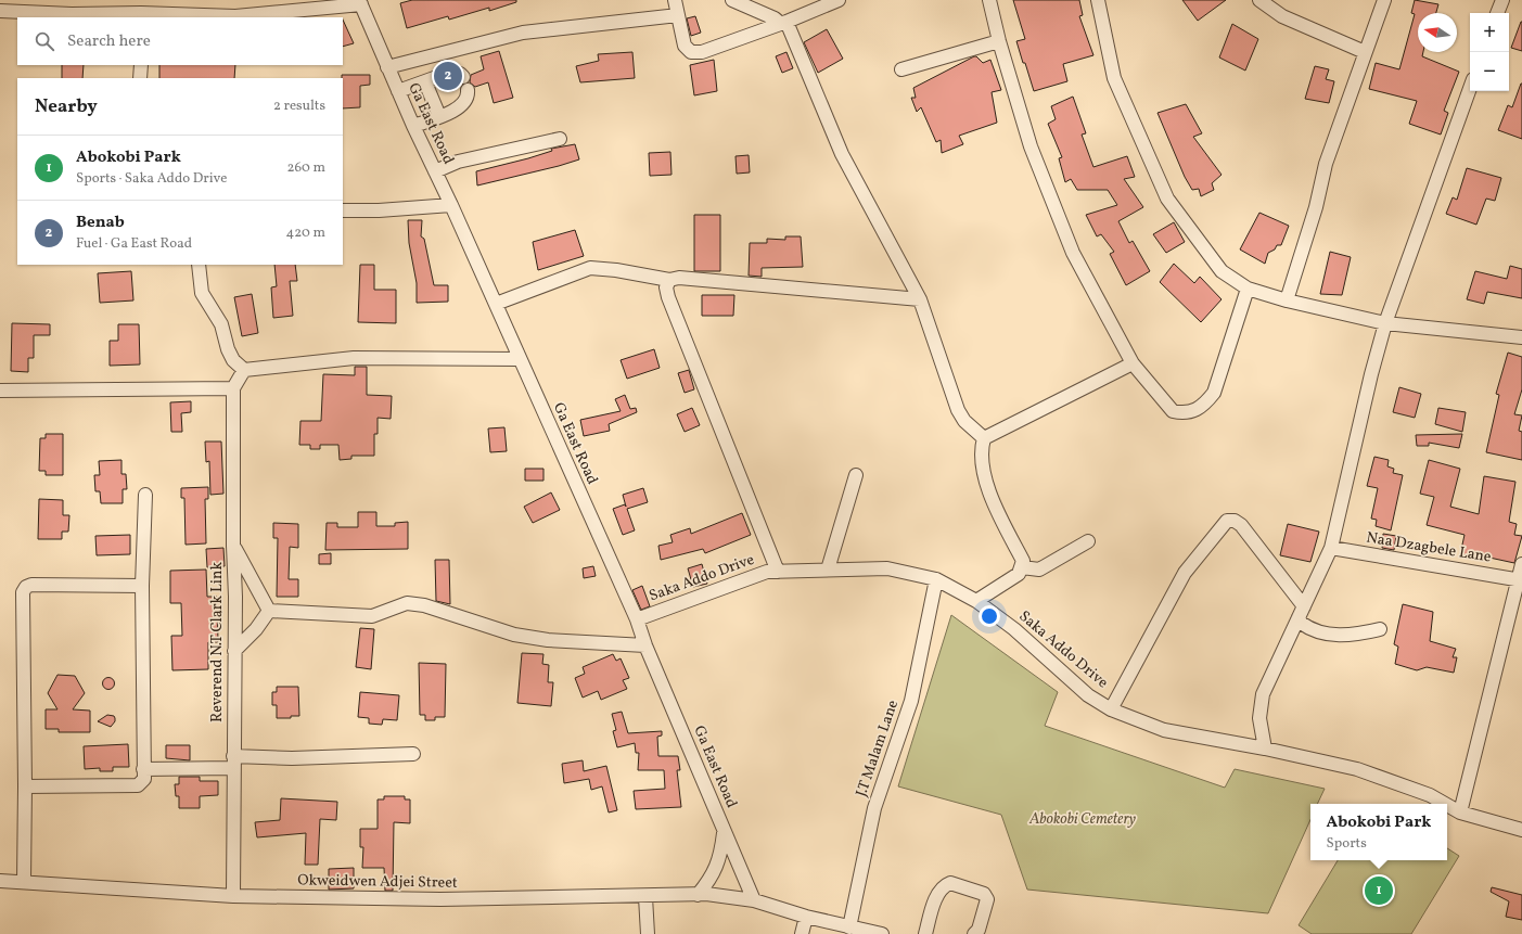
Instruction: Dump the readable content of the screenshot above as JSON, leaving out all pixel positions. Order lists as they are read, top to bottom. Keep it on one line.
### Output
{"streets":{"street":["Ga East Road","Naa Dzagbele Lane","Saka Addo Drive","Reverend N.T Clark Link","J.T Malam Lane","Okweidwen Adjei Street"]},"crossings":[["Ga East Road","Saka Addo Drive"],["Ga East Road","Okweidwen Adjei Street"],["Saka Addo Drive","J.T Malam Lane"],["Reverend N.T Clark Link","Okweidwen Adjei Street"],["J.T Malam Lane","Okweidwen Adjei Street"]],"parks":["Abokobi Cemetery"],"north":"left","page":{"map_buttons":["+","−"],"search":"Search here","pins":["2","1"],"heading":["Nearby","2 results"],"list":[{"mark":"1","name":"Abokobi Park","note":"Sports · Saka Addo Drive","value":"260 m"},{"mark":"2","name":"Benab","note":"Fuel · Ga East Road","value":"420 m"}],"popup":["Abokobi Park","Sports"]}}
